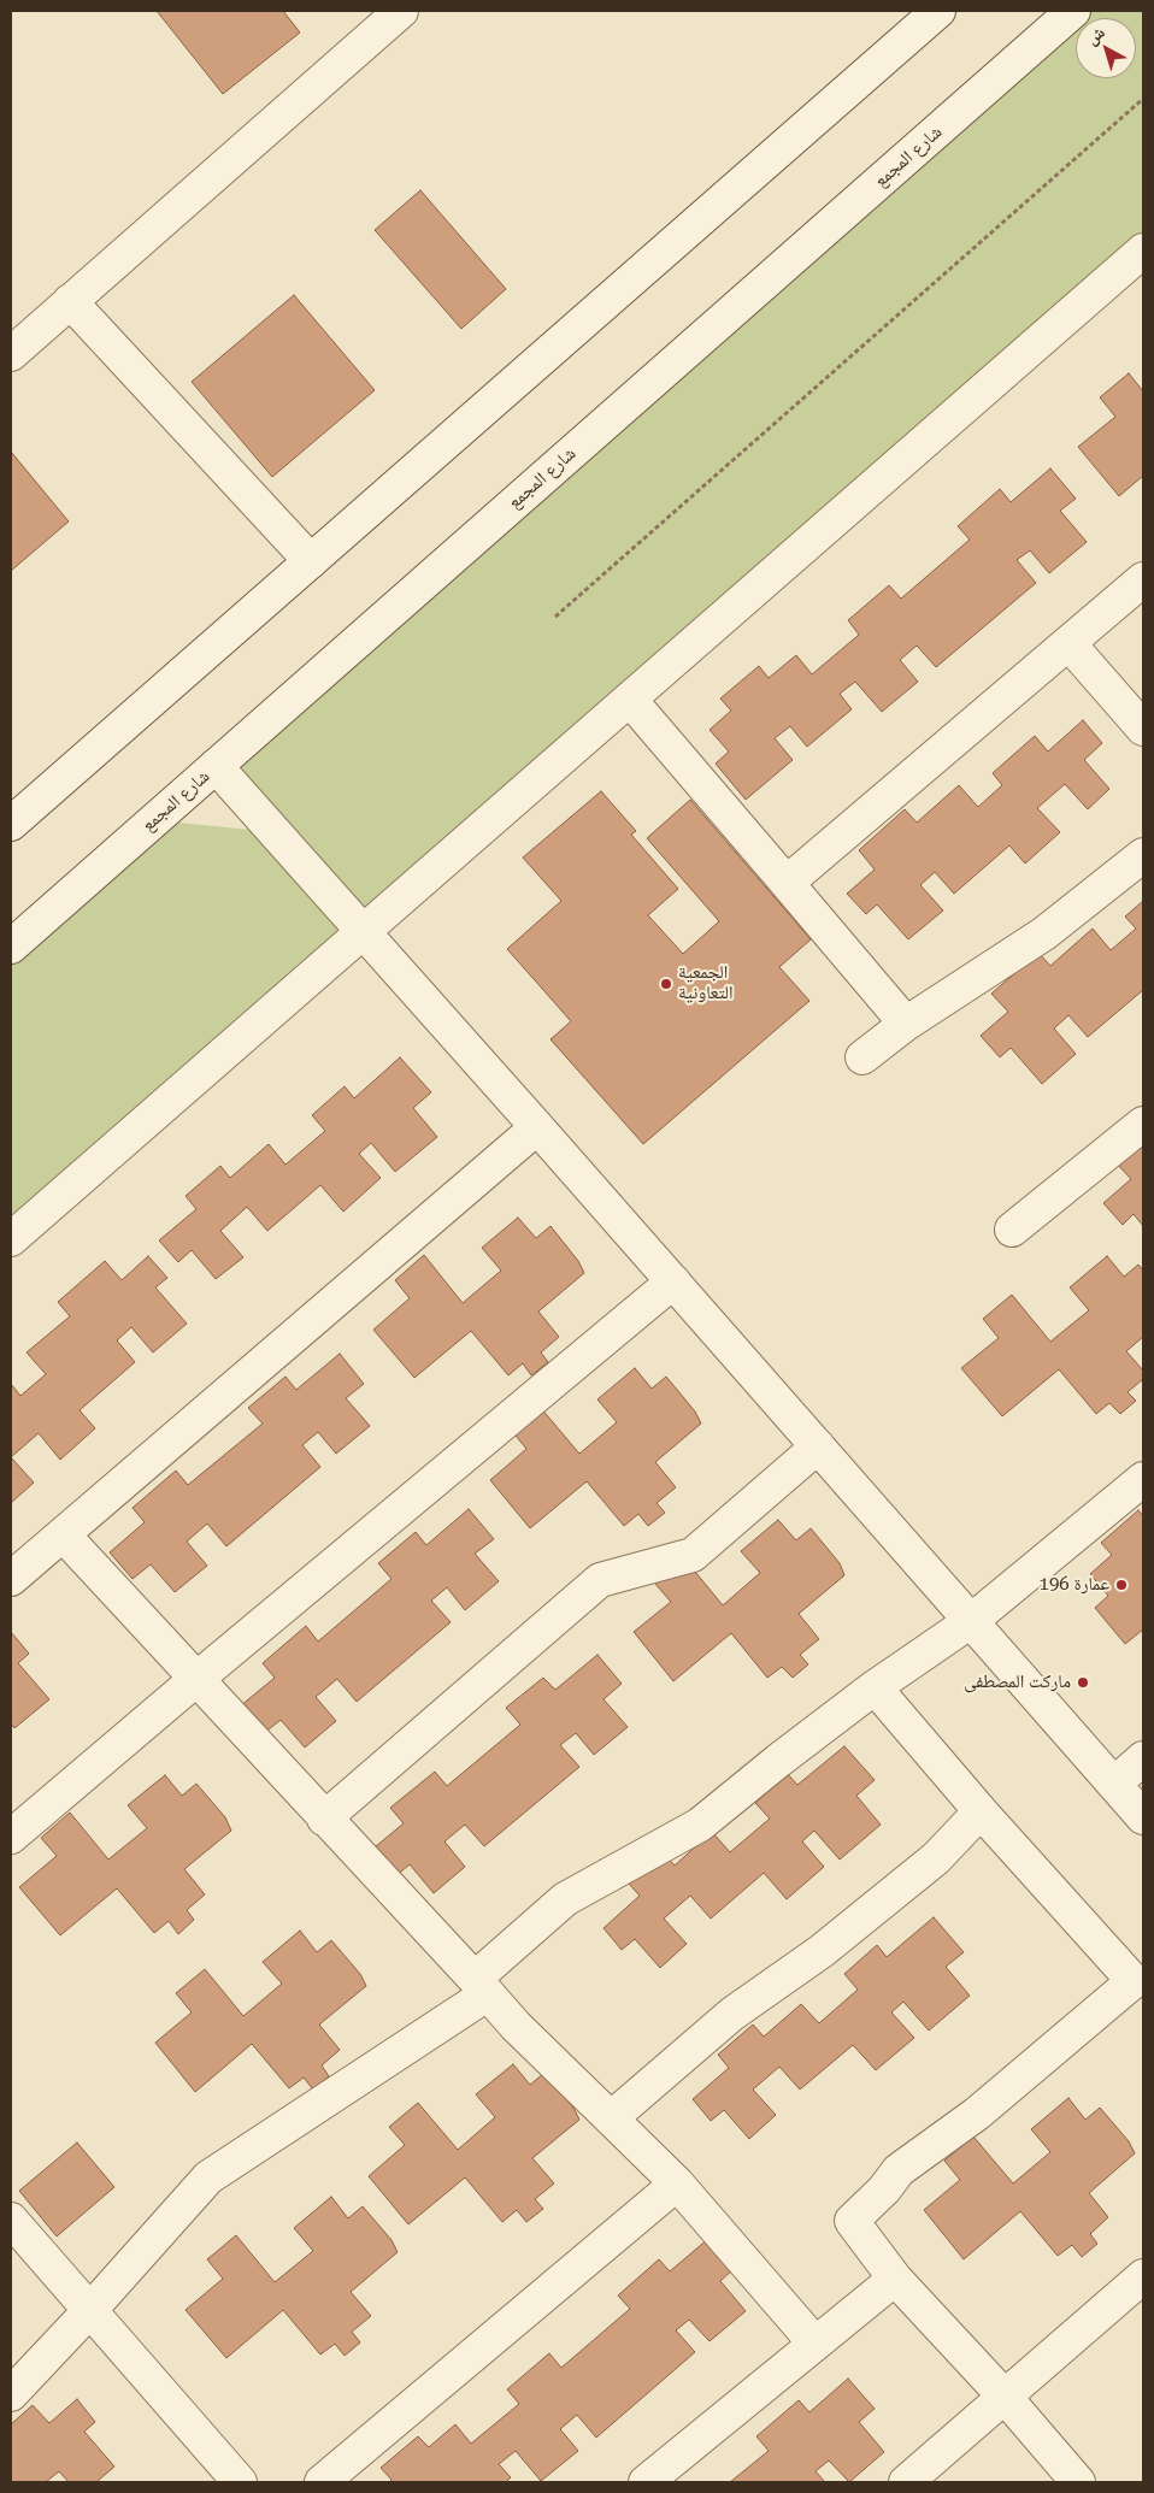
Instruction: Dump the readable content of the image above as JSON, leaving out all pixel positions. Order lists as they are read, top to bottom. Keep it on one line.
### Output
{"streets":{"street":["شارع المجمع"]},"places":["الجمعية التعاونية","عمارة 196","ماركت المصطفى"],"north":"top left"}
